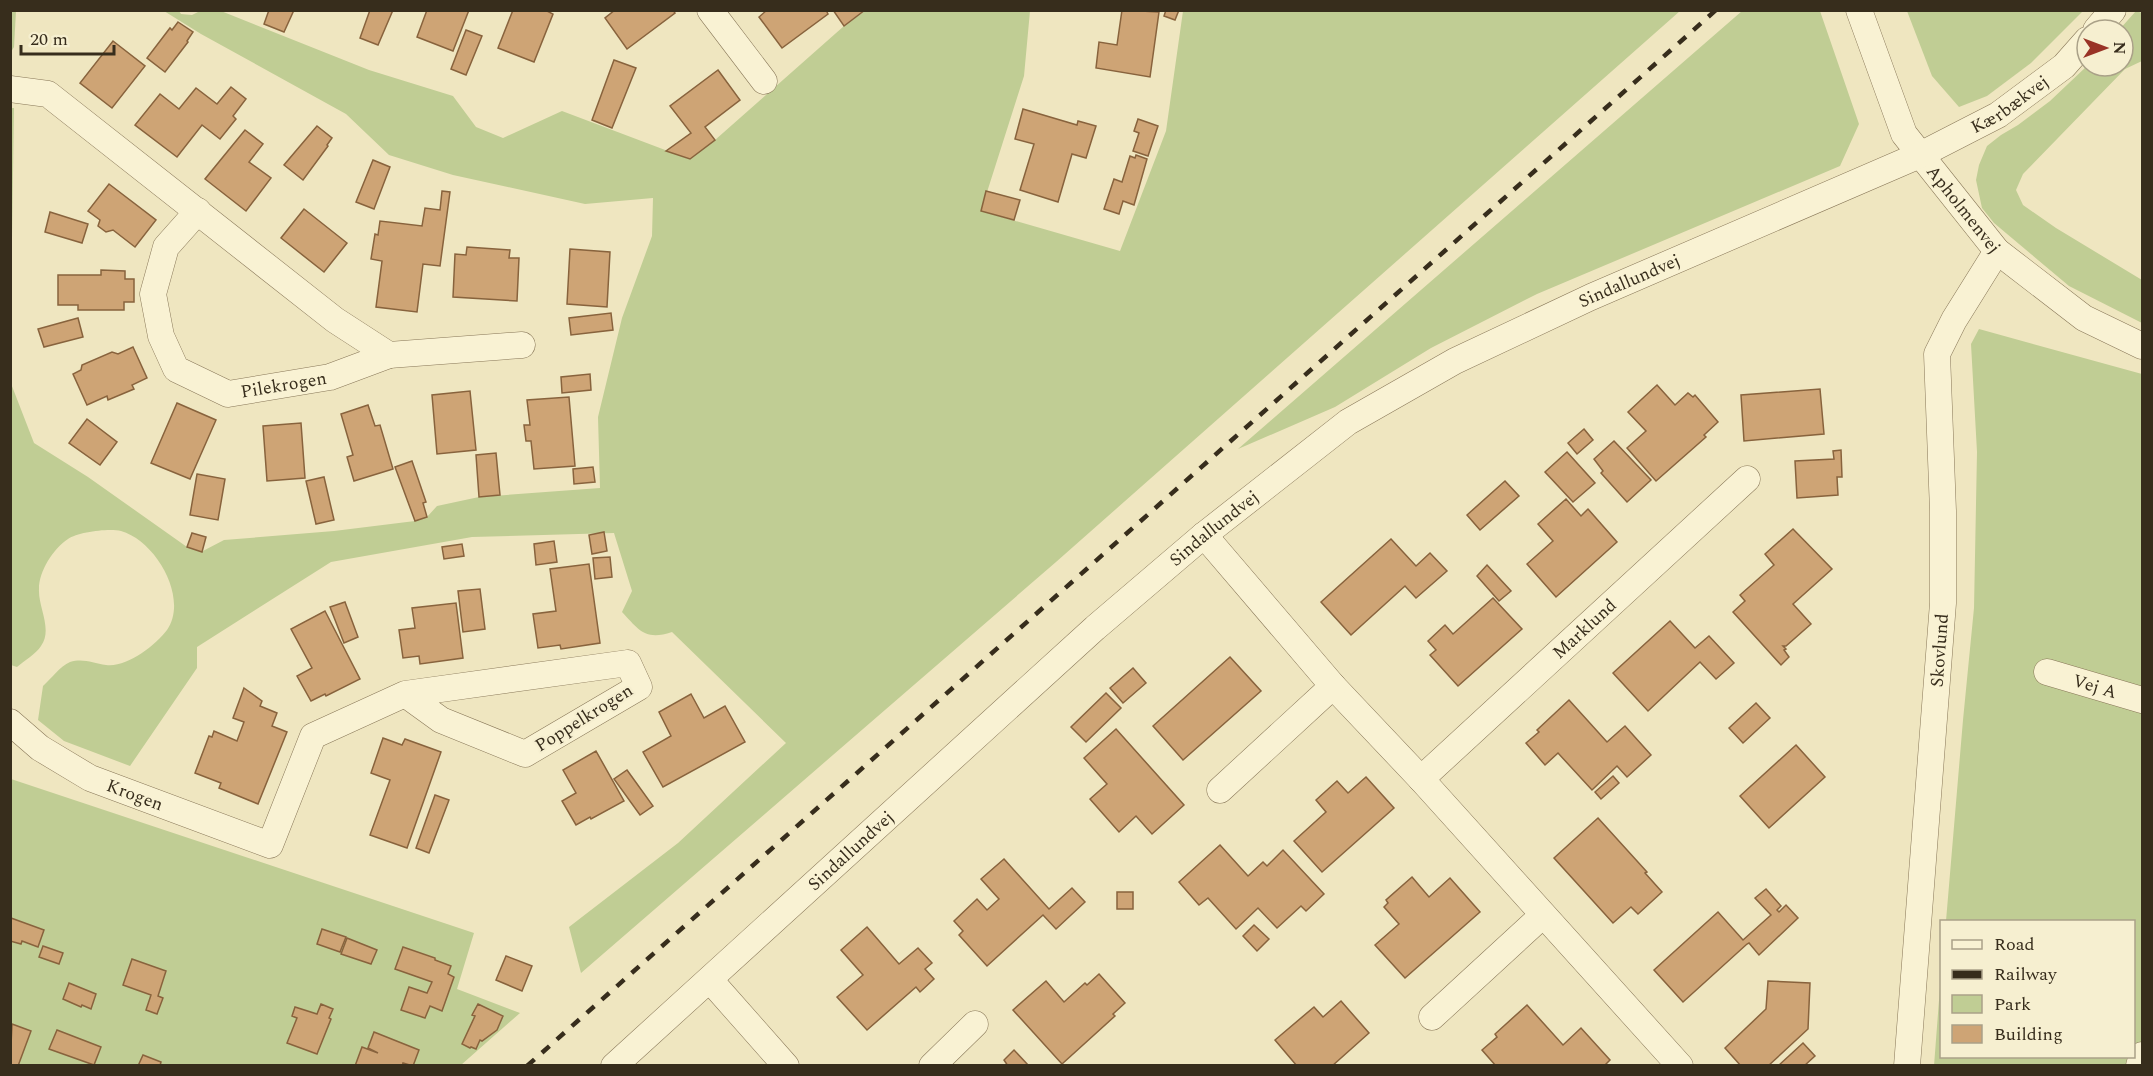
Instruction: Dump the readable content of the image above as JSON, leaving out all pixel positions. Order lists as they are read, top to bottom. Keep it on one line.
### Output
{"streets":{"street":["Kærbækvej","Apholmenvej","Sindallundvej","Pilekrogen","Marklund","Skovlund","Vej A","Poppelkrogen","Krogen"]},"crossings":[["Kærbækvej","Apholmenvej"],["Kærbækvej","Sindallundvej"],["Apholmenvej","Sindallundvej"],["Apholmenvej","Skovlund"],["Poppelkrogen","Krogen"]],"legend":["Road","Railway","Park","Building"],"scale_bar":"20 m","north":"right"}
